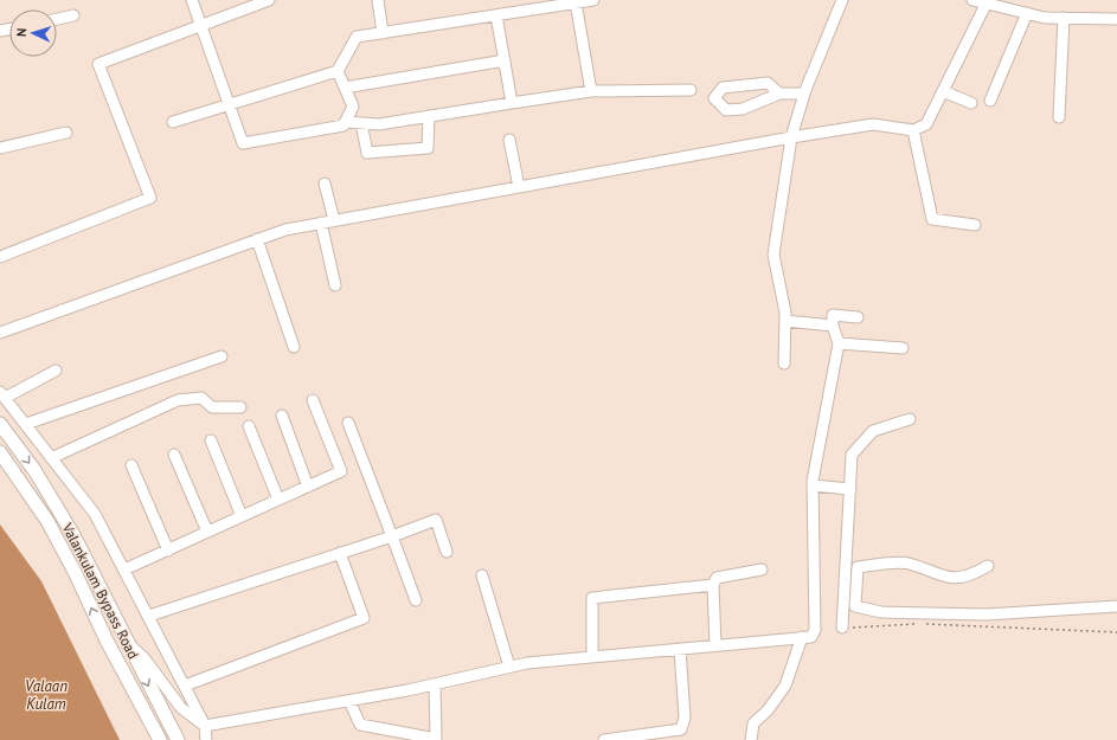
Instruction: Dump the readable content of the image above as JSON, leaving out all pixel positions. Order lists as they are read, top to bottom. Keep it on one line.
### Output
{"streets":{"main road":["Valankulam Bypass Road"]},"water":["Valaan Kulam"],"north":"left"}
